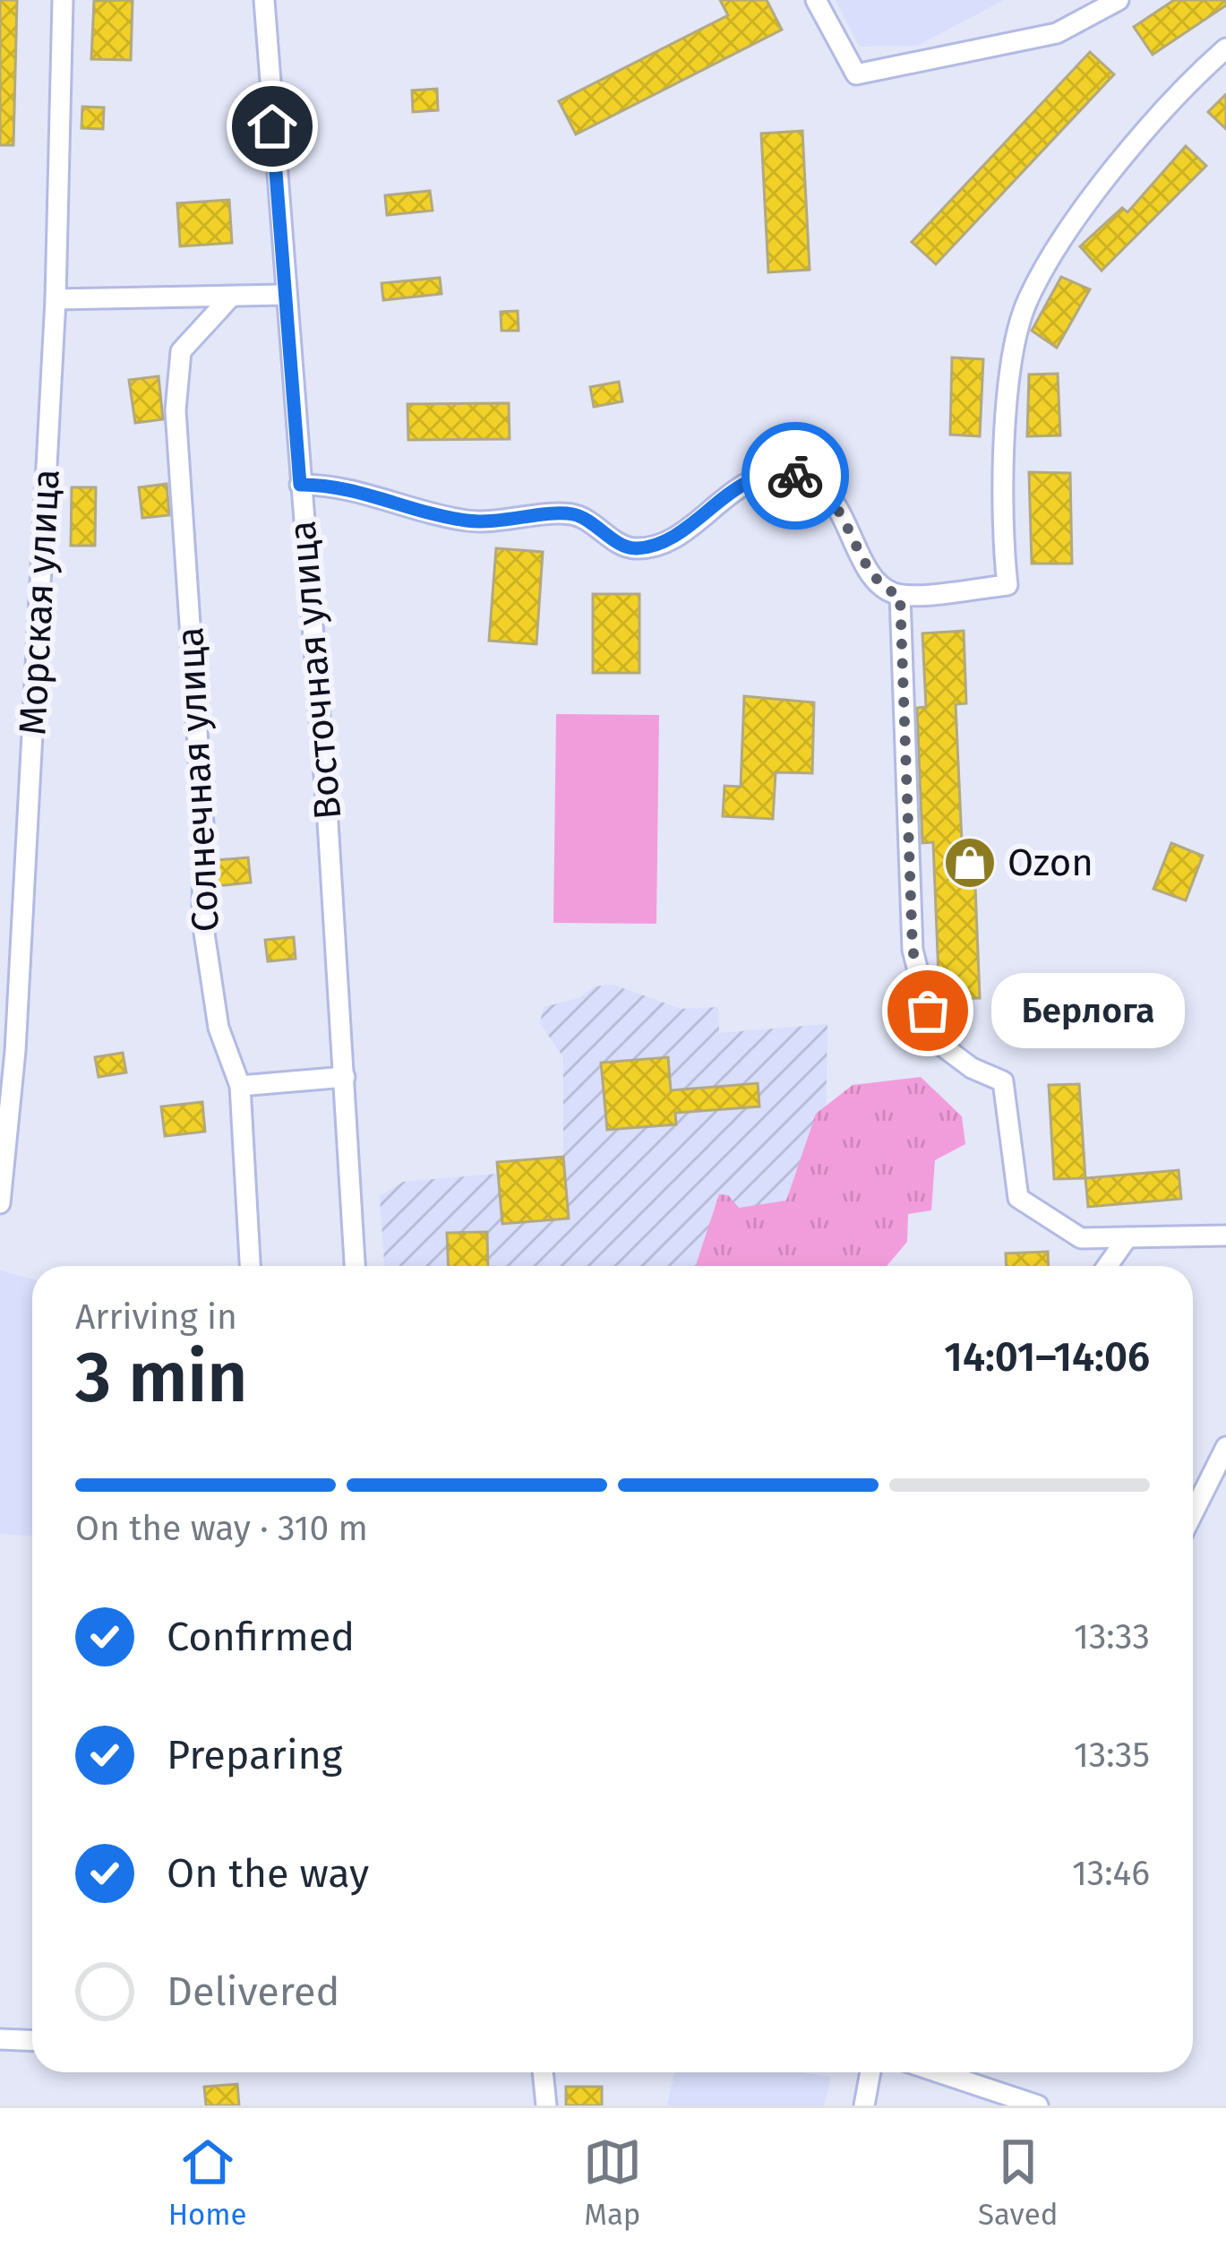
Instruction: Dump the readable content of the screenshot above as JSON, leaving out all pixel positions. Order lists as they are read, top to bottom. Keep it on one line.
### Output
{"streets":{"street":["Морская улица","Восточная улица","Солнечная улица"]},"places":{"shop":["Ozon"],"other":["Берлога"]},"page":{"bubble":"Берлога","heading":["3 min","Arriving in","14:01–14:06"],"bar":"On the way · 310 m","list":[["Confirmed","13:33"],["Preparing","13:35"],["On the way","13:46"],"Delivered"],"tabs":["Home","Map","Saved"]}}
